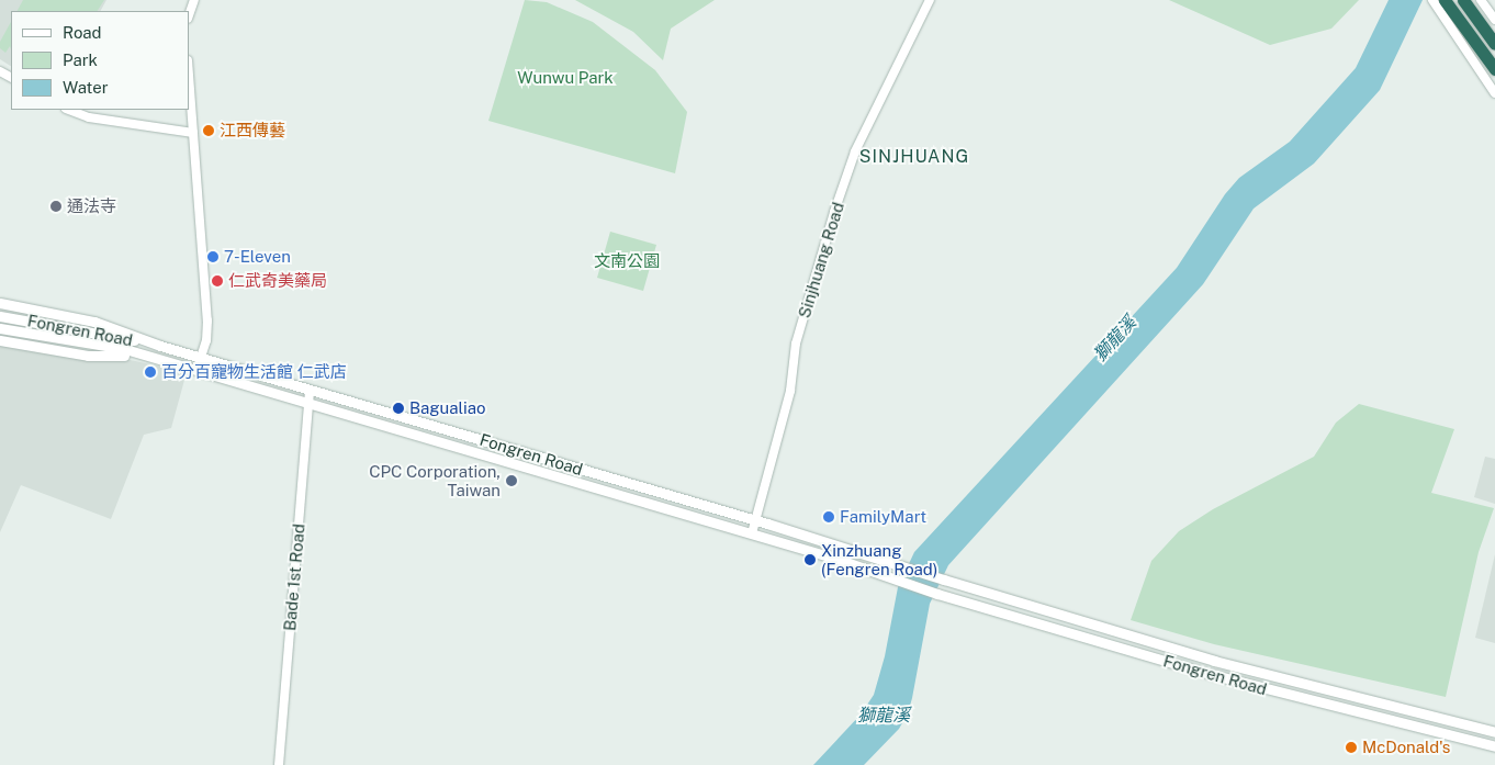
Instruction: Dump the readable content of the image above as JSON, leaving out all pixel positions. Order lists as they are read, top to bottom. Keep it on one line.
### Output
{"streets":{"main road":["Fongren Road"],"street":["Sinjhuang Road","Bade 1st Road"]},"crossings":[["Sinjhuang Road","Fongren Road"],["Fongren Road","Bade 1st Road"]],"districts":["SINJHUANG"],"water":["獅龍溪"],"parks":["Wunwu Park","文南公園"],"places":["江西傳藝","通法寺","7-Eleven","仁武奇美藥局","百分百寵物生活館 仁武店","Bagualiao","CPC Corporation, Taiwan","FamilyMart","Xinzhuang (Fengren Road)","McDonald's"],"legend":["Road","Park","Water"]}
